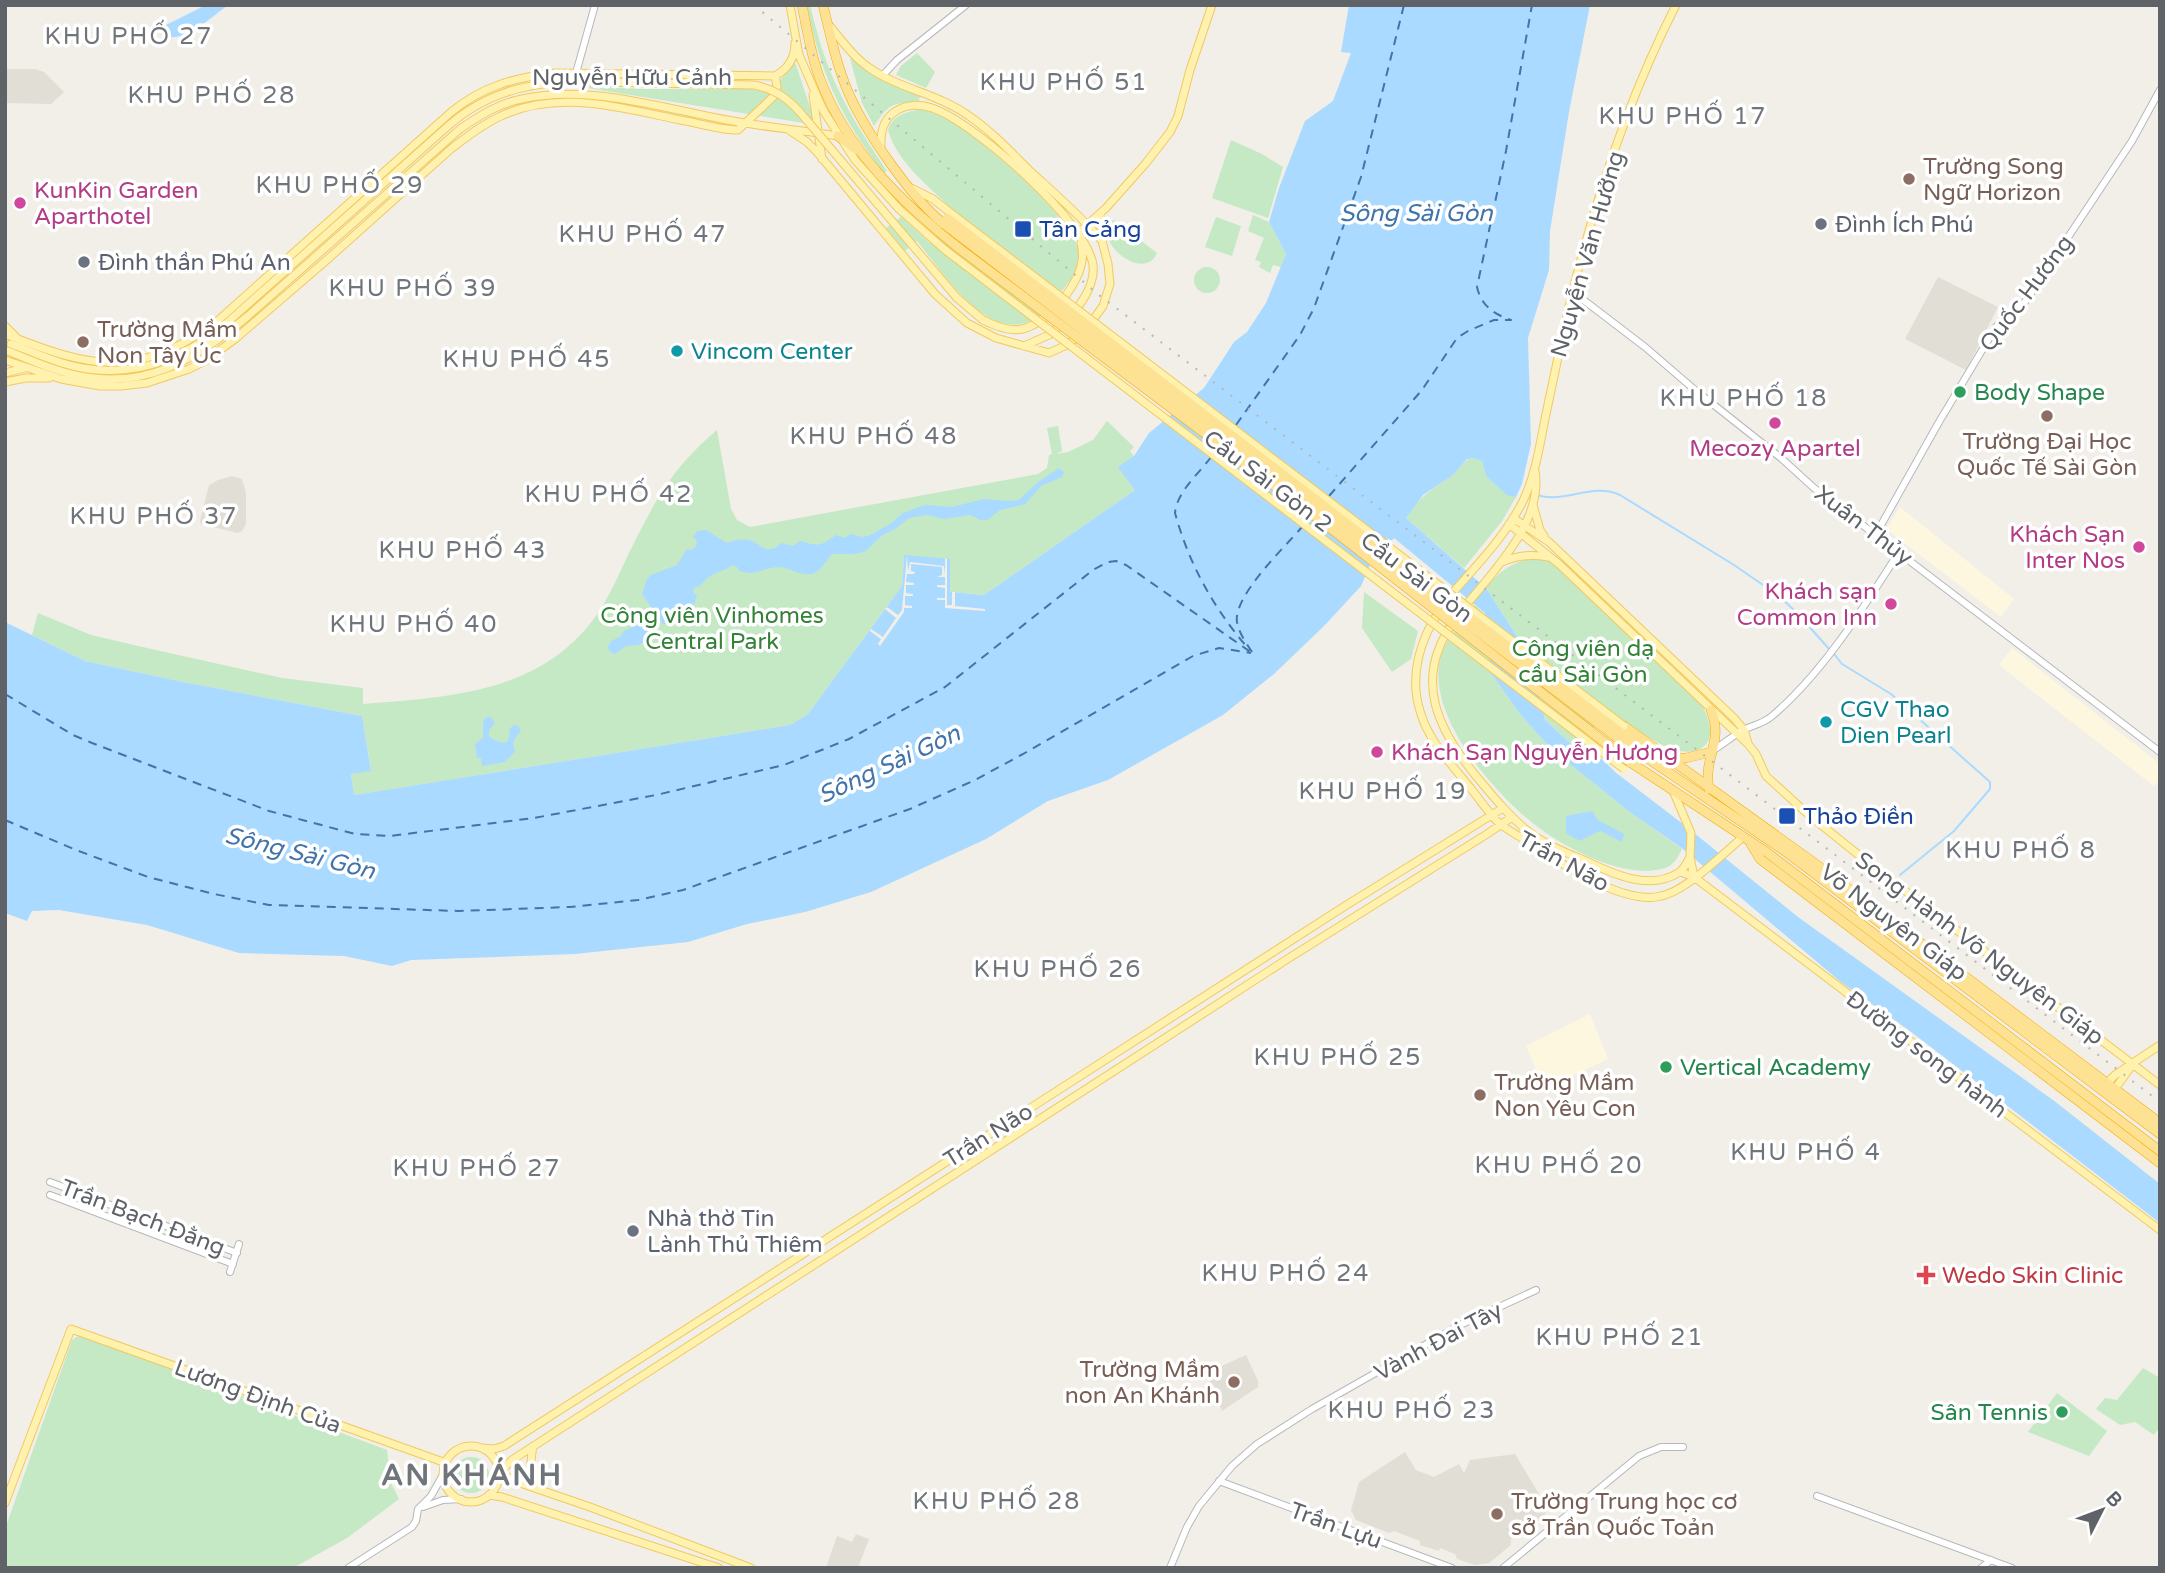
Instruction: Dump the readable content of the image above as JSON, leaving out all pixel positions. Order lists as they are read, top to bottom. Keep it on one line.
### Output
{"streets":{"highway":["Cầu Sài Gòn 2","Cầu Sài Gòn","Võ Nguyên Giáp"],"main road":["Nguyễn Hữu Cảnh","Nguyễn Văn Hưởng","Trần Não","Song Hành Võ Nguyên Giáp","Đường song hành","Lương Định Của"],"street":["Quốc Hương","Xuân Thủy","Trần Bạch Đằng","Vành Đai Tây","Trần Lựu"]},"crossings":[["Nguyễn Văn Hưởng","Xuân Thủy"],["Nguyễn Văn Hưởng","Trần Não"],["Nguyễn Văn Hưởng","Song Hành Võ Nguyên Giáp"],["Quốc Hương","Xuân Thủy"],["Cầu Sài Gòn 2","Võ Nguyên Giáp"],["Cầu Sài Gòn","Võ Nguyên Giáp"],["Trần Não","Võ Nguyên Giáp"],["Trần Não","Song Hành Võ Nguyên Giáp"],["Trần Não","Đường song hành"],["Trần Não","Lương Định Của"],["Vành Đai Tây","Trần Lựu"]],"districts":["KHU PHỐ 27","KHU PHỐ 51","KHU PHỐ 28","KHU PHỐ 17","KHU PHỐ 29","KHU PHỐ 47","KHU PHỐ 39","KHU PHỐ 45","KHU PHỐ 18","KHU PHỐ 48","KHU PHỐ 42","KHU PHỐ 37","KHU PHỐ 43","KHU PHỐ 40","KHU PHỐ 19","KHU PHỐ 8","KHU PHỐ 26","KHU PHỐ 25","KHU PHỐ 4","KHU PHỐ 20","KHU PHỐ 27","KHU PHỐ 24","KHU PHỐ 21","KHU PHỐ 23","AN KHÁNH","KHU PHỐ 28"],"water":["Sông Sài Gòn"],"parks":["Công viên Vinhomes Central Park","Công viên dạ cầu Sài Gòn"],"places":{"other":["Trường Song Ngữ Horizon","KunKin Garden Aparthotel","Đình Ích Phú","Đình thần Phú An","Trường Mầm Non Tây Úc","Vincom Center","Body Shape","Trường Đại Học Quốc Tế Sài Gòn","Mecozy Apartel","Khách Sạn Inter Nos","Khách sạn Common Inn","CGV Thao Dien Pearl","Khách Sạn Nguyễn Hương","Vertical Academy","Trường Mầm Non Yêu Con","Nhà thờ Tin Lành Thủ Thiêm","Trường Mầm non An Khánh","Sân Tennis","Trường Trung học cơ sở Trần Quốc Toản"],"transit":["Tân Cảng","Thảo Điền"],"health":["Wedo Skin Clinic"]},"north":"top right"}
